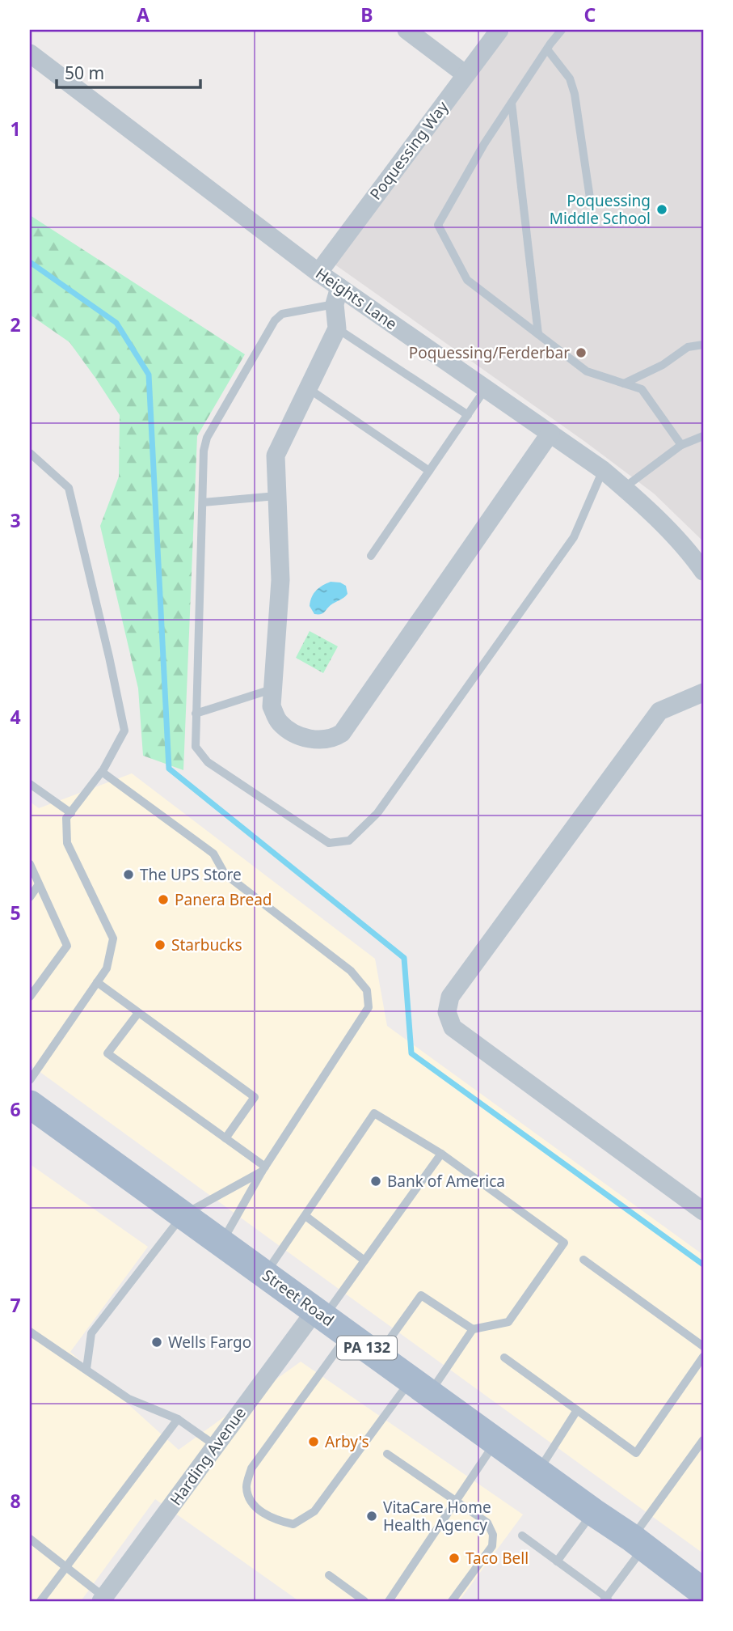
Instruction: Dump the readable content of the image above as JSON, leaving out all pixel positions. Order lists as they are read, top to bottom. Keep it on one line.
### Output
{"streets":{"main road":["Street Road","PA 132"],"street":["Poquessing Way","Heights Lane","Harding Avenue"]},"crossings":[["Poquessing Way","Heights Lane"],["Street Road","Harding Avenue"]],"places":["Poquessing Middle School","Poquessing/Ferderbar","The UPS Store","Panera Bread","Starbucks","Bank of America","Wells Fargo","Arby's","VitaCare Home Health Agency","Taco Bell"],"scale_bar":"50 m","grid":{"columns":["A","B","C"],"rows":["1","2","3","4","5","6","7","8"]}}
